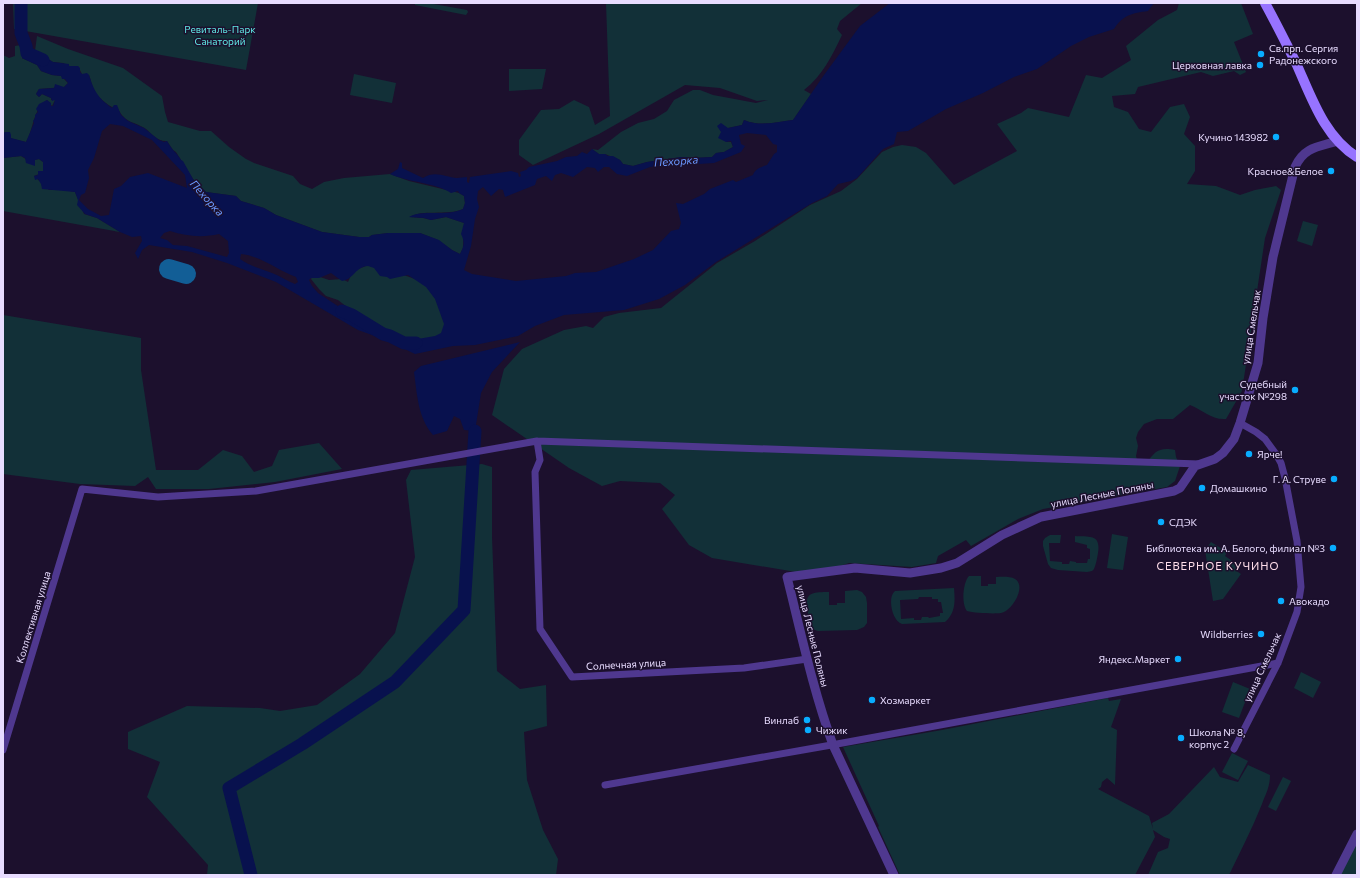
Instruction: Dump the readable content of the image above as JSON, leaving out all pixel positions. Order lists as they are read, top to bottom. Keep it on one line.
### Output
{"streets":{"street":["улица Смельчак","улица Лесные Поляны","Коллективная улица","Солнечная улица"]},"crossings":[["улица Смельчак","улица Лесные Поляны"],["улица Лесные Поляны","Солнечная улица"],["Коллективная улица","Солнечная улица"]],"districts":["СЕВЕРНОЕ КУЧИНО"],"water":["Пехорка"],"parks":["Ревиталь-Парк Санаторий"],"places":["Св.прп. Сергия Радонежского","Церковная лавка","Кучино 143982","Красное&Белое","Судебный участок №298","Ярче!","Г. А. Струве","Домашкино","СДЭК","Библиотека им. А. Белого, филиал №3","Авокадо","Wildberries","Яндекс.Маркет","Хозмаркет","Винлаб","Чижик","Школа № 8, корпус 2"]}
